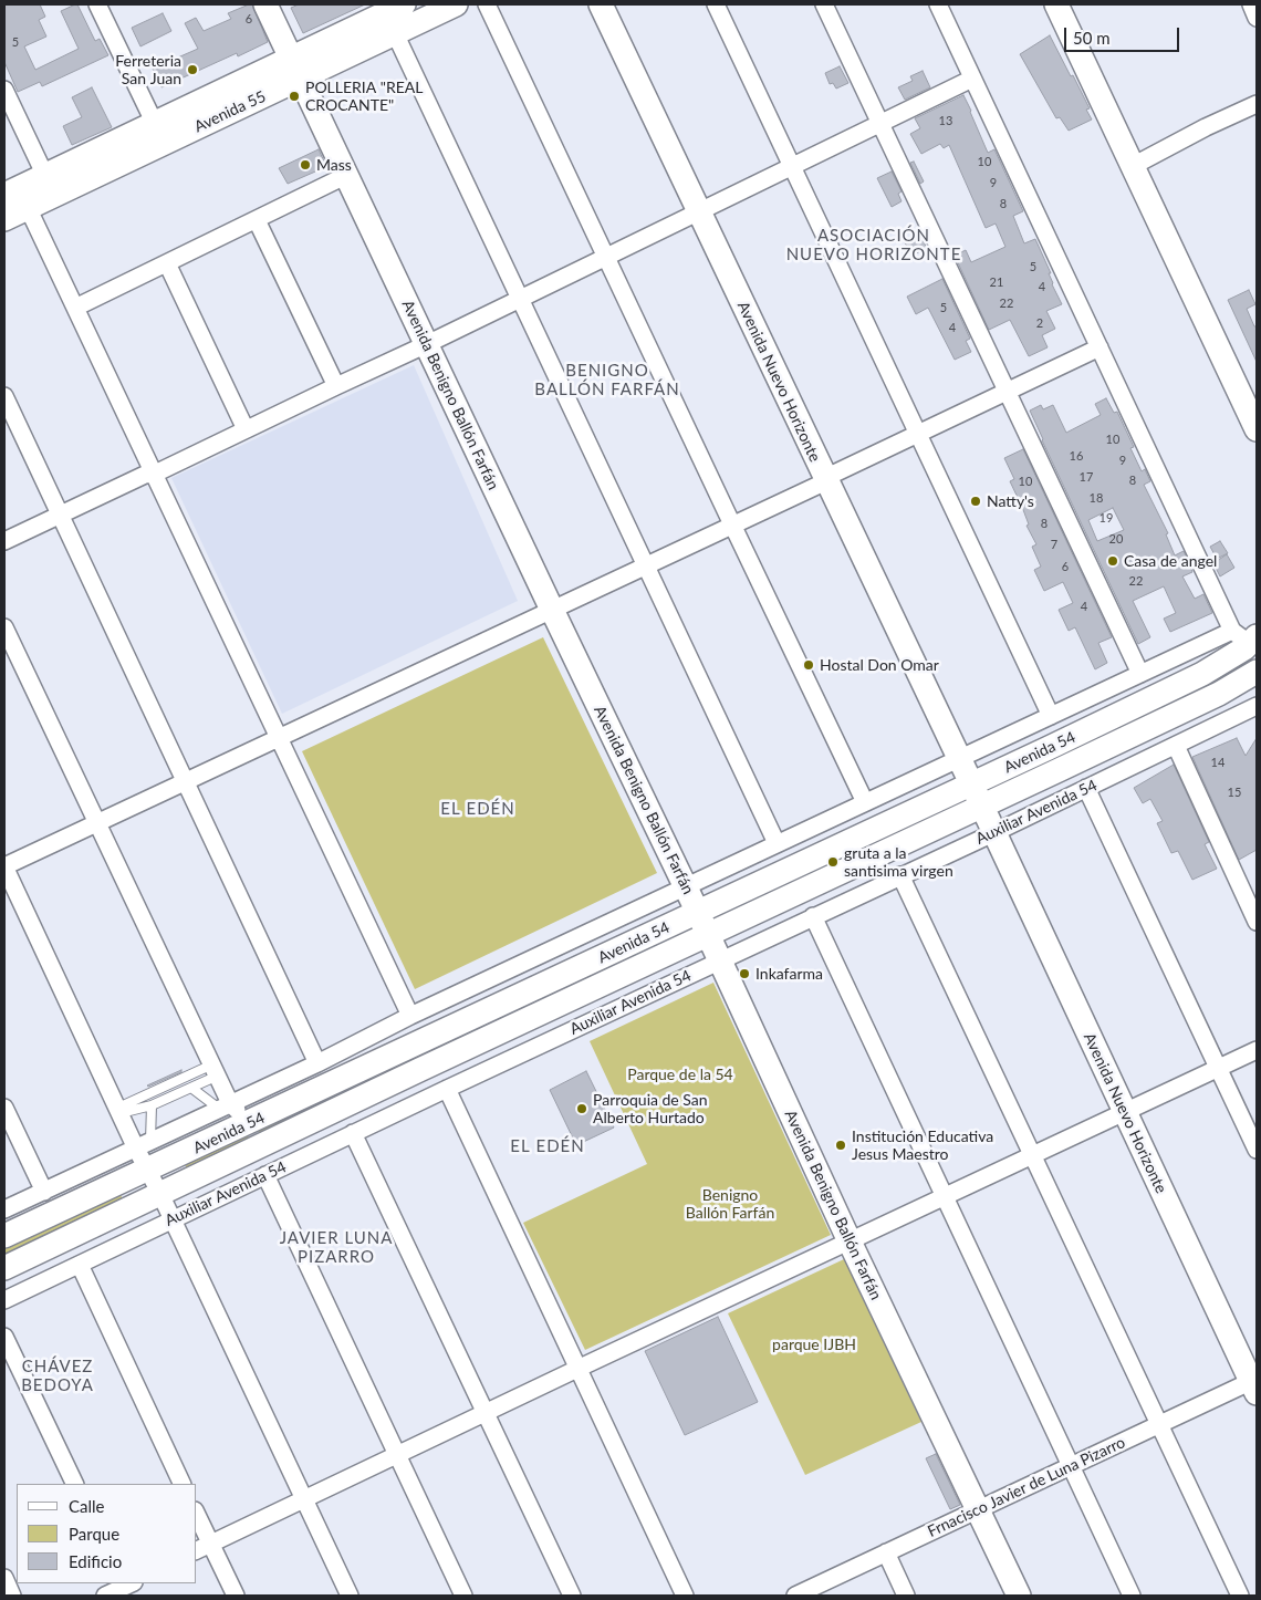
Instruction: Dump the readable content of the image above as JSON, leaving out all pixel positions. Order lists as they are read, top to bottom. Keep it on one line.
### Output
{"streets":{"street":["Avenida 55","Avenida Nuevo Horizonte","Avenida Benigno Ballón Farfán","Avenida 54","Auxiliar Avenida 54","Frnacisco Javier de Luna Pizarro"]},"crossings":[["Avenida 55","Avenida Benigno Ballón Farfán"],["Avenida Nuevo Horizonte","Avenida 54"],["Avenida Nuevo Horizonte","Auxiliar Avenida 54"],["Avenida Nuevo Horizonte","Frnacisco Javier de Luna Pizarro"],["Avenida Benigno Ballón Farfán","Avenida 54"],["Avenida Benigno Ballón Farfán","Auxiliar Avenida 54"],["Avenida Benigno Ballón Farfán","Frnacisco Javier de Luna Pizarro"]],"districts":["ASOCIACIÓN NUEVO HORIZONTE","BENIGNO BALLÓN FARFÁN","EL EDÉN","EL EDÉN","JAVIER LUNA PIZARRO","CHÁVEZ BEDOYA"],"parks":["Parque de la 54","Benigno Ballón Farfán","parque IJBH"],"places":["Ferreteria San Juan","POLLERIA \"REAL CROCANTE\"","Mass","Natty's","Casa de angel","Hostal Don Omar","gruta a la santisima virgen","Inkafarma","Parroquia de San Alberto Hurtado","Institución Educativa Jesus Maestro"],"house_numbers":["6","5","13","10","9","8","5","21","4","22","5","2","4","10","16","9","17","8","10","18","19","8","20","7","6","22","4","14","15"],"legend":["Calle","Parque","Edificio"],"scale_bar":"50 m"}
